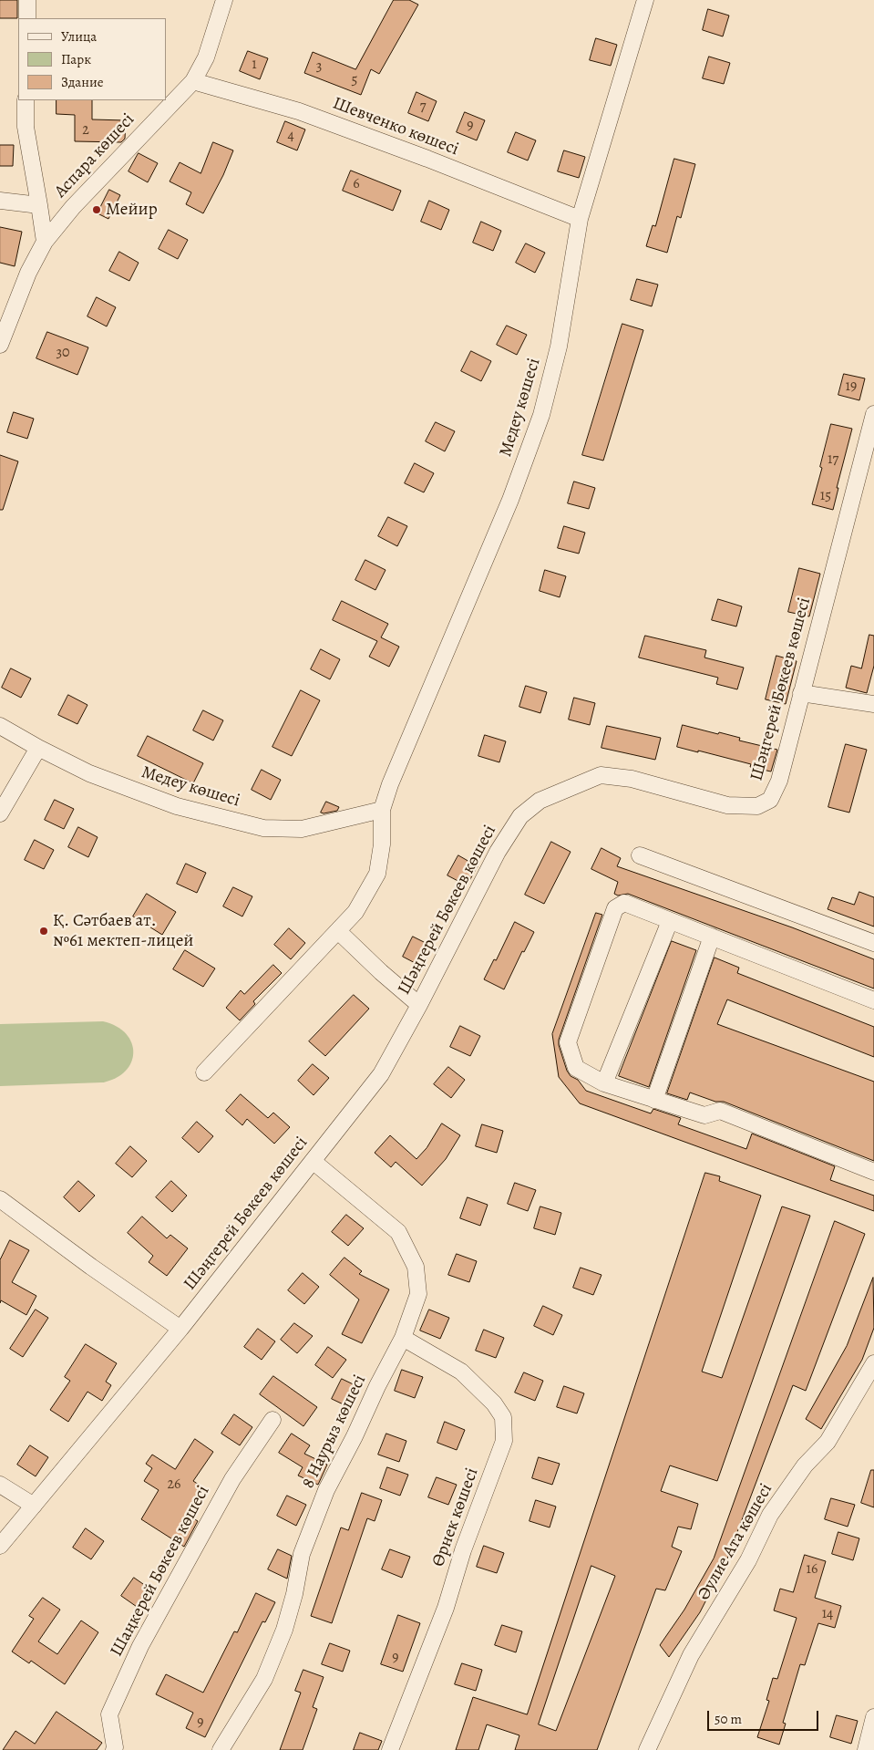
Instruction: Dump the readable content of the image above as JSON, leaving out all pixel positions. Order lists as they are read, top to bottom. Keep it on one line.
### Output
{"streets":{"street":["Шевченко көшесі","Аспара көшесі","Медеу көшесі","Шәңгерей Бөкеев көшесі","8 Наурыз көшесі","Өрнек көшесі","Әулие Ата көшесі","Шаңкерей Бөкеев көшесі"]},"crossings":[["Шевченко көшесі","Аспара көшесі"],["Шевченко көшесі","Медеу көшесі"],["Шәңгерей Бөкеев көшесі","8 Наурыз көшесі"],["8 Наурыз көшесі","Өрнек көшесі"]],"places":["Мейир","Қ. Сәтбаев ат. №61 мектеп-лицей"],"house_numbers":["1","3","5","7","9","2","4","6","30","19","17","15","26","16","14","9","9"],"legend":["Улица","Парк","Здание"],"scale_bar":"50 m"}
